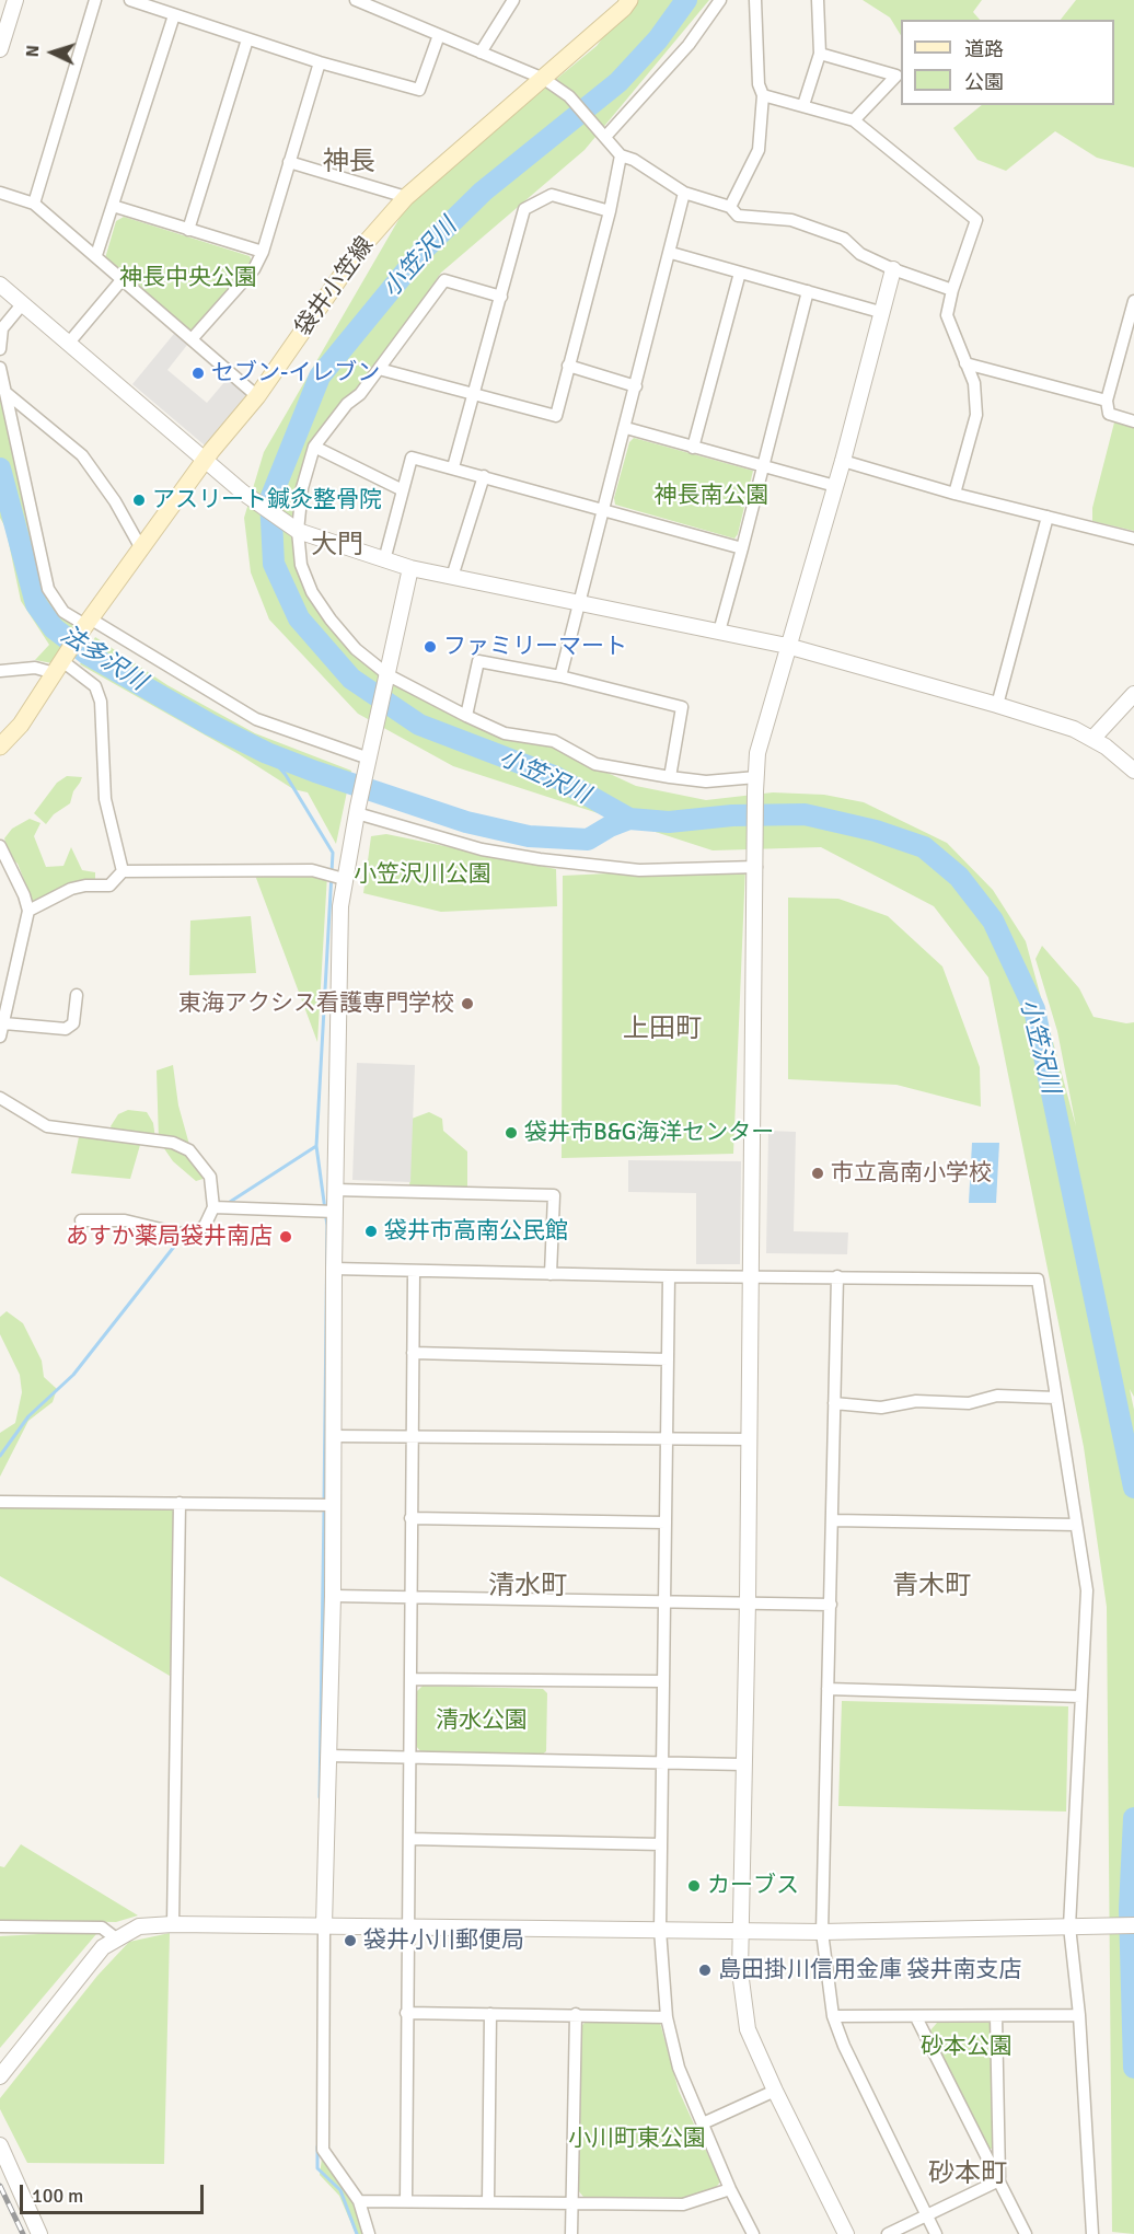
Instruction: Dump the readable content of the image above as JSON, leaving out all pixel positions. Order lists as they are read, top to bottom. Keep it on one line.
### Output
{"streets":{"main road":["袋井小笠線"]},"districts":["神長","大門","上田町","清水町","青木町","砂本町"],"water":["小笠沢川","法多沢川"],"parks":["神長中央公園","神長南公園","小笠沢川公園","清水公園","砂本公園","小川町東公園"],"places":["セブン-イレブン","アスリート鍼灸整骨院","ファミリーマート","東海アクシス看護専門学校","袋井市B&G海洋センター","市立高南小学校","袋井市高南公民館","あすか薬局袋井南店","カーブス","袋井小川郵便局","島田掛川信用金庫 袋井南支店"],"legend":["道路","公園"],"scale_bar":"100 m","north":"left"}
